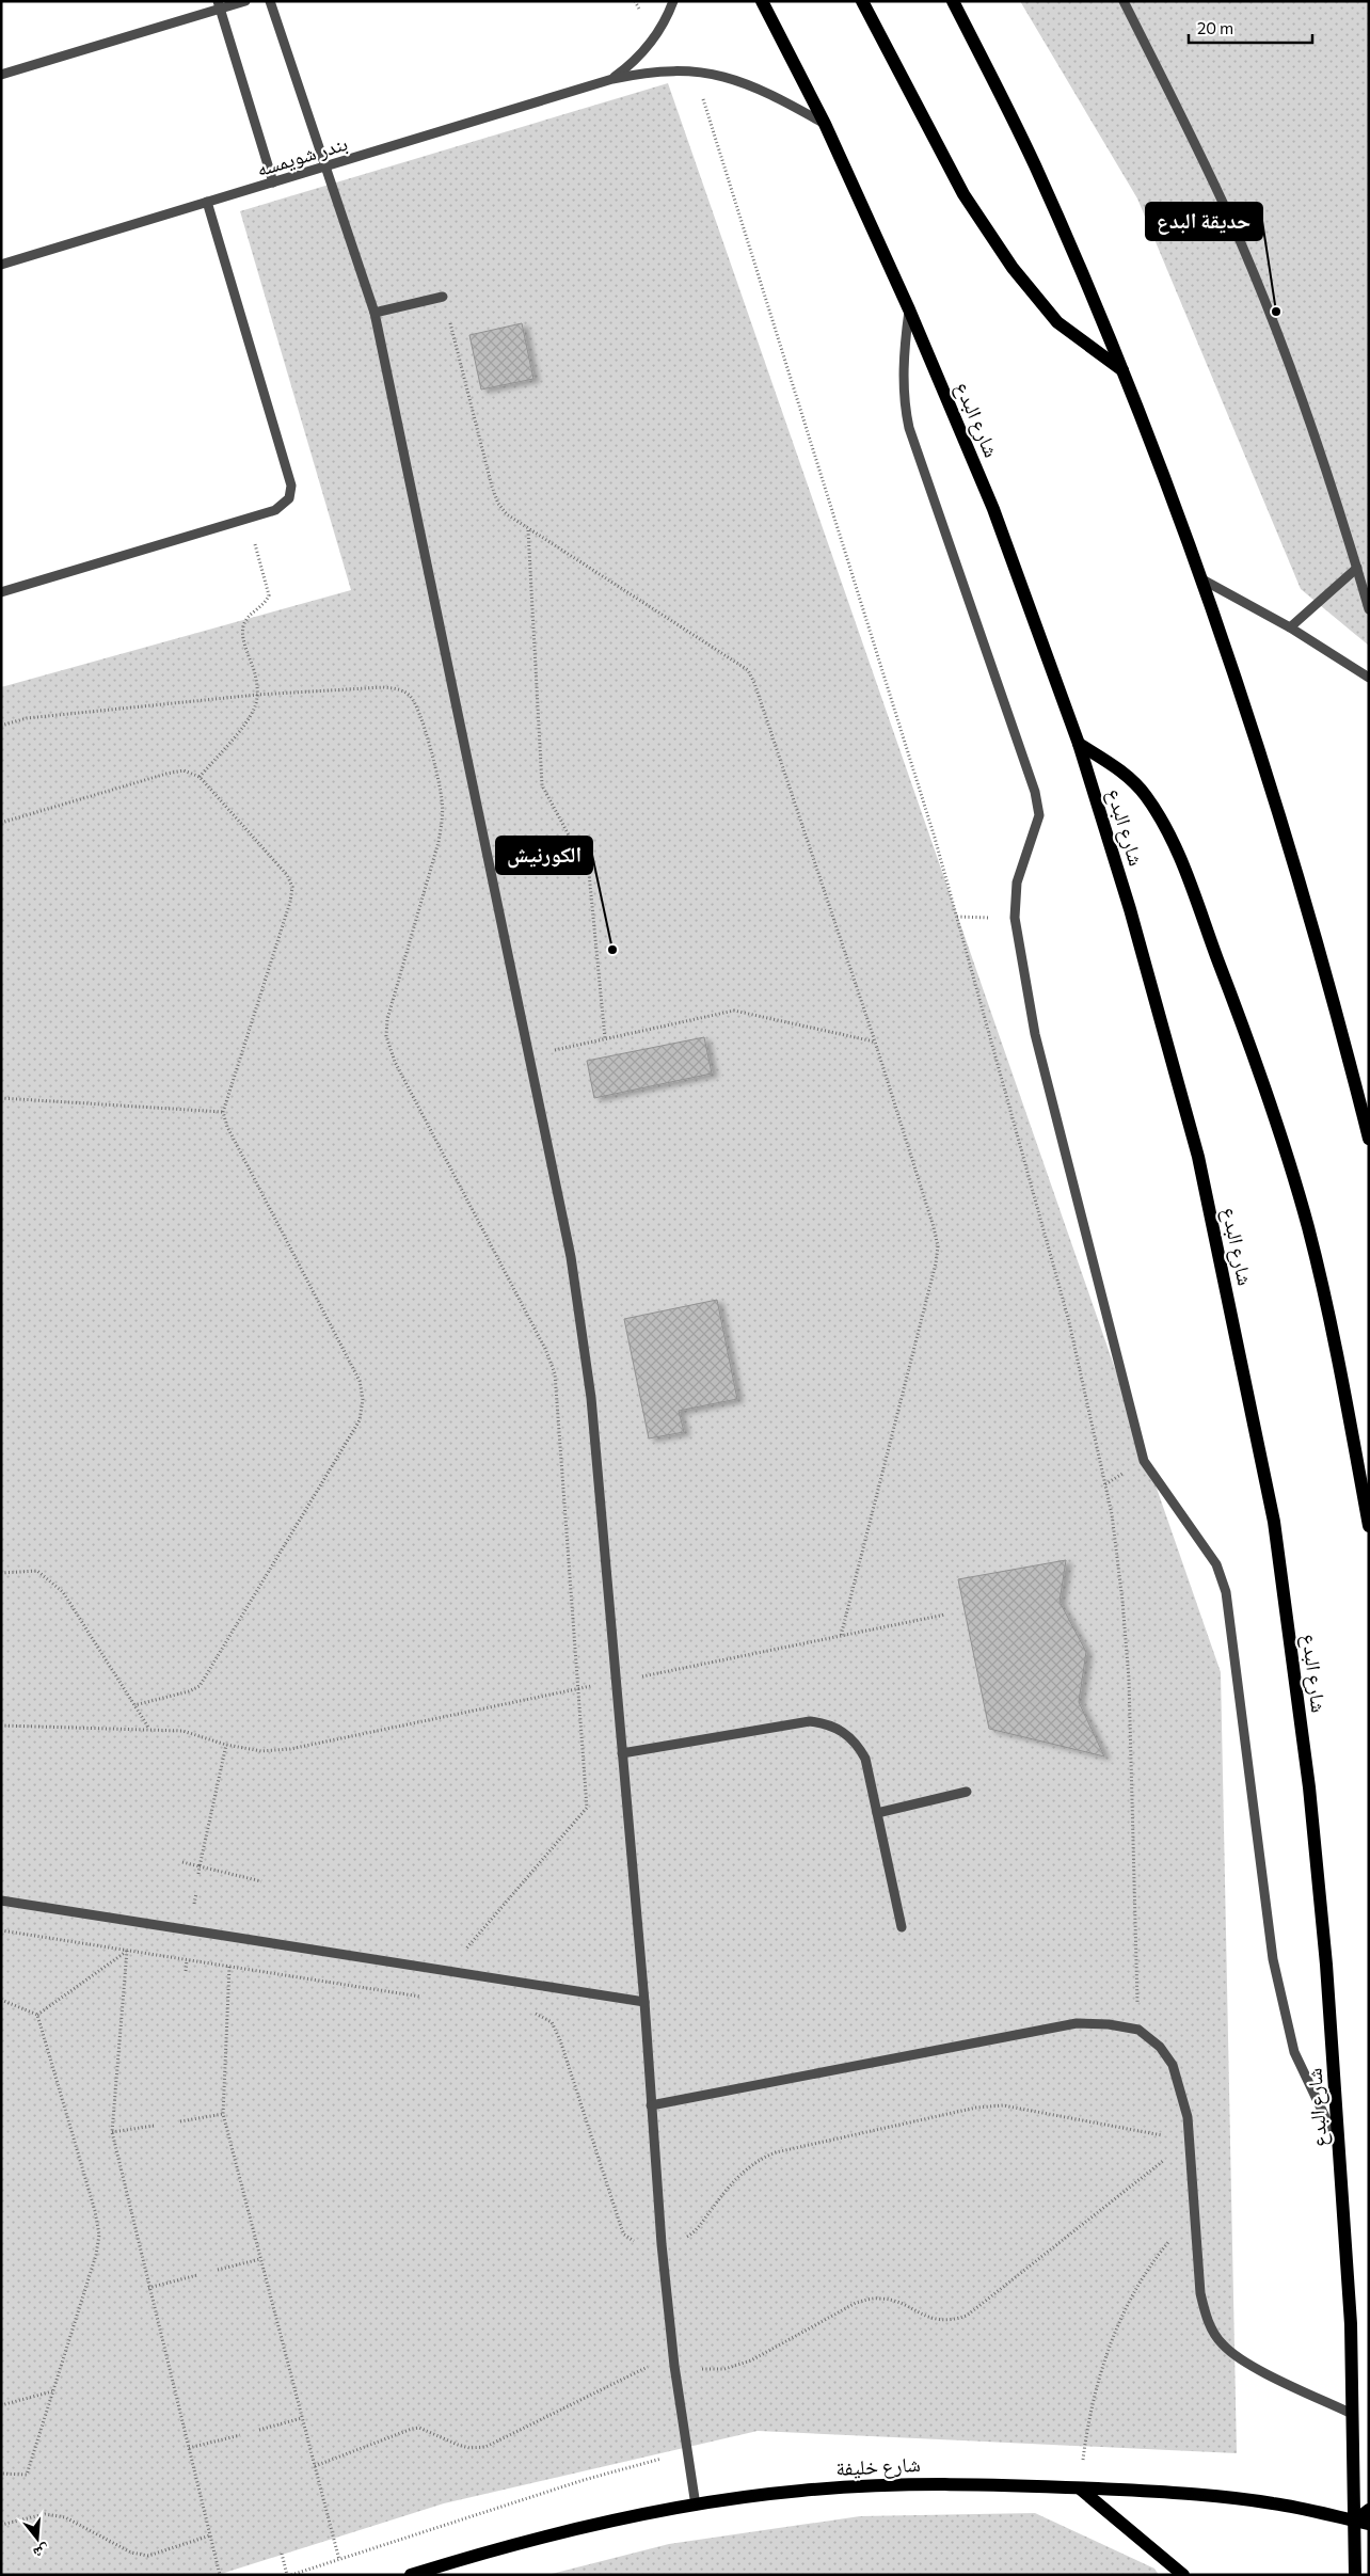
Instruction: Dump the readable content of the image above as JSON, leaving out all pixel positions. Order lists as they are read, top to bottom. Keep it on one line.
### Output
{"streets":{"main road":["شارع البدع","شارع خليفة"],"lane":["بندر شويمسه"]},"crossings":[["بندر شويمسه","شارع البدع"],["شارع البدع","شارع خليفة"]],"places":["حديقة البدع","الكورنيش"],"scale_bar":"20 m","north":"bottom"}
